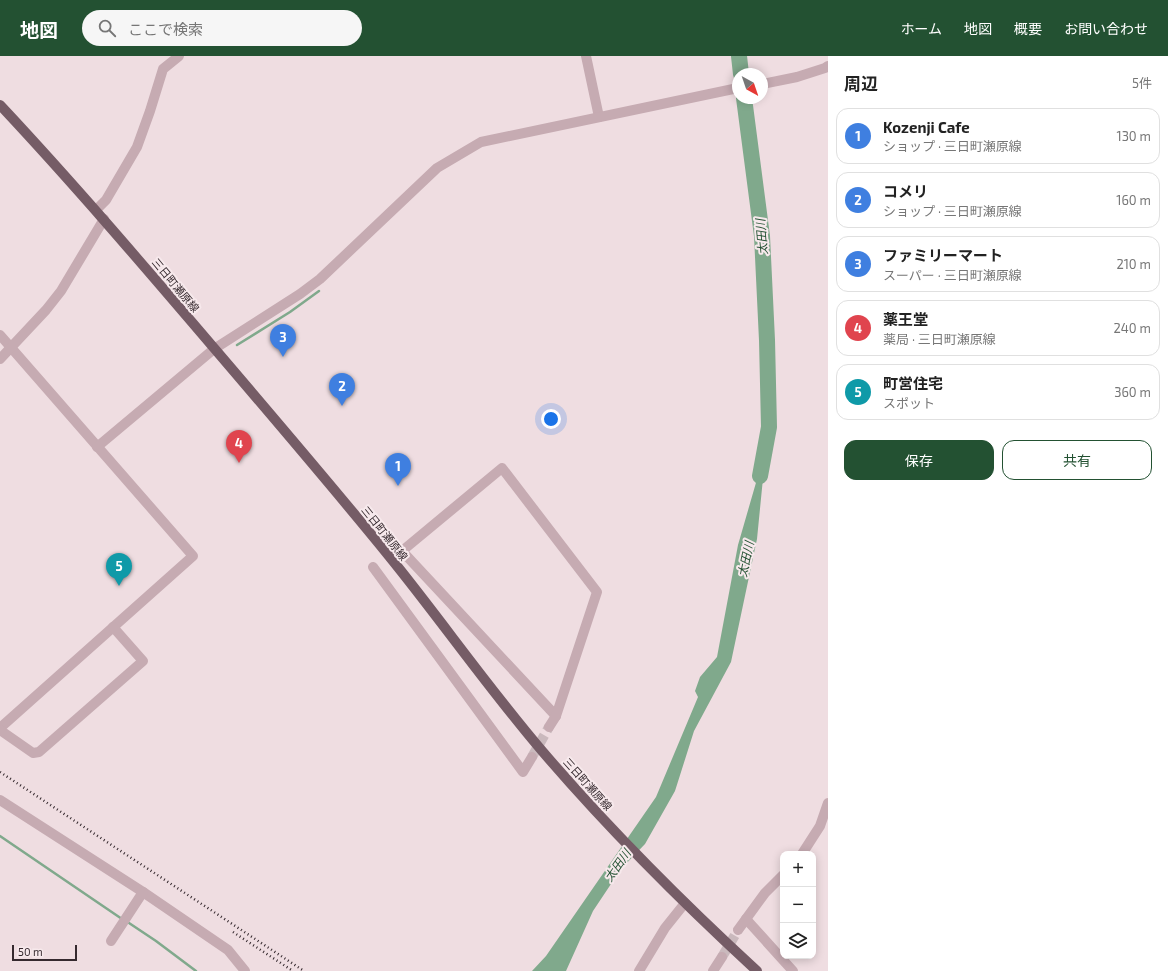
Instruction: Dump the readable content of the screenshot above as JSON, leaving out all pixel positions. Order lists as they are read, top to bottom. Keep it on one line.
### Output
{"streets":{"main road":["三日町瀬原線"]},"water":["太田川"],"scale_bar":"50 m","north":"bottom right","page":{"header":"地図","search":"ここで検索","nav":["ホーム","地図","概要","お問い合わせ"],"heading":["周辺","5件"],"list":[{"mark":"1","name":"Kozenji Cafe","note":"ショップ · 三日町瀬原線","value":"130 m"},{"mark":"2","name":"コメリ","note":"ショップ · 三日町瀬原線","value":"160 m"},{"mark":"3","name":"ファミリーマート","note":"スーパー · 三日町瀬原線","value":"210 m"},{"mark":"4","name":"薬王堂","note":"薬局 · 三日町瀬原線","value":"240 m"},{"mark":"5","name":"町営住宅","note":"スポット","value":"360 m"}],"pins":["3","2","4","1","5"],"buttons":["保存","共有"],"map_buttons":["+","−"],"scale":"50 m"}}
